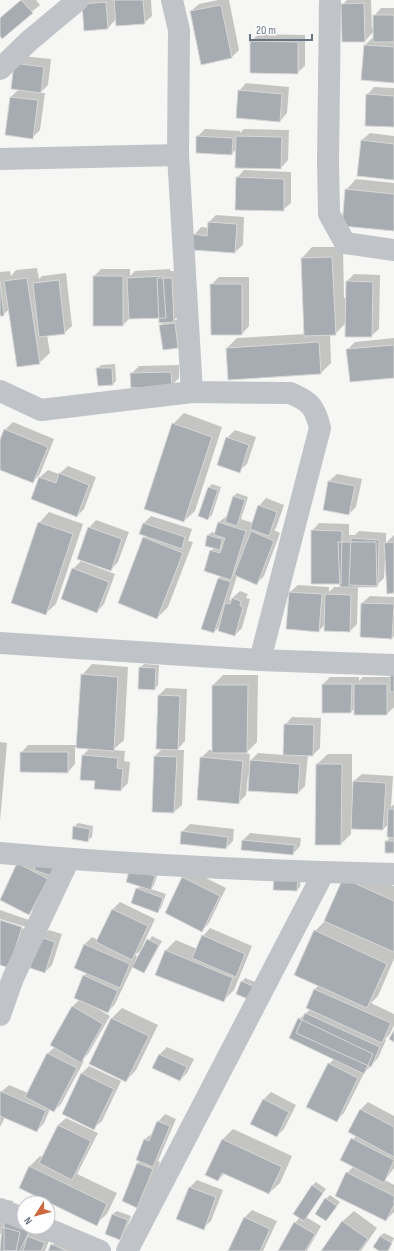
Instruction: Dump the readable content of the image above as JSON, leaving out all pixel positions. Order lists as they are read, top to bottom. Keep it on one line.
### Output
{"scale_bar":"20 m","north":"bottom left"}
